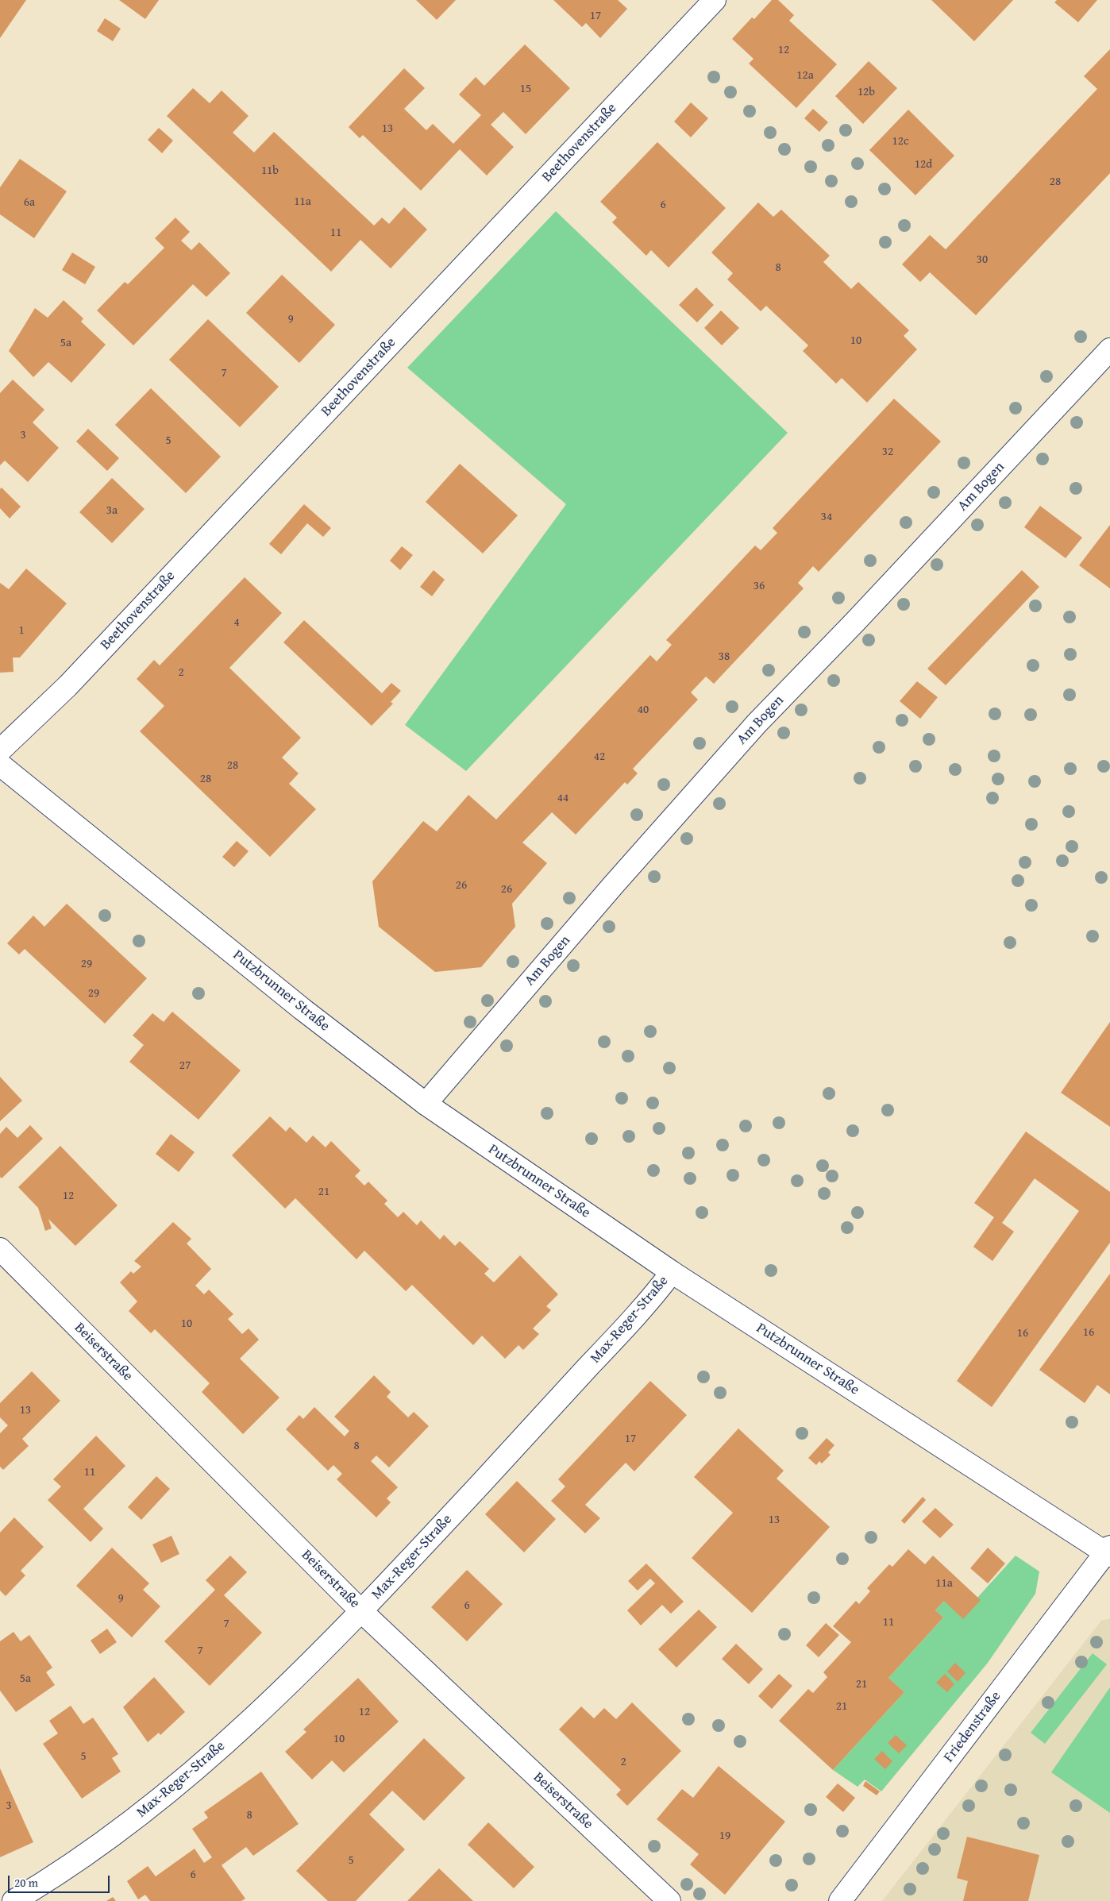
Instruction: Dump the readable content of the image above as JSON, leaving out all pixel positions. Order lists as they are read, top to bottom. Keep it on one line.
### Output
{"streets":{"street":["Beethovenstraße","Am Bogen","Putzbrunner Straße","Max-Reger-Straße","Beiserstraße","Friedenstraße"]},"crossings":[["Am Bogen","Putzbrunner Straße"],["Putzbrunner Straße","Max-Reger-Straße"],["Putzbrunner Straße","Friedenstraße"],["Max-Reger-Straße","Beiserstraße"]],"house_numbers":["17","12","12a","15","12b","13","12c","12d","11b","28","11a","6a","6","11","30","8","9","10","5a","7","3","5","32","3a","34","36","4","1","38","2","40","42","28","28","44","26","26","29","29","27","21","12","10","16","16","13","17","8","11","13","11a","9","6","11","7","7","5a","21","21","12","10","5","2","3","8","19","5","6"],"scale_bar":"20 m"}
